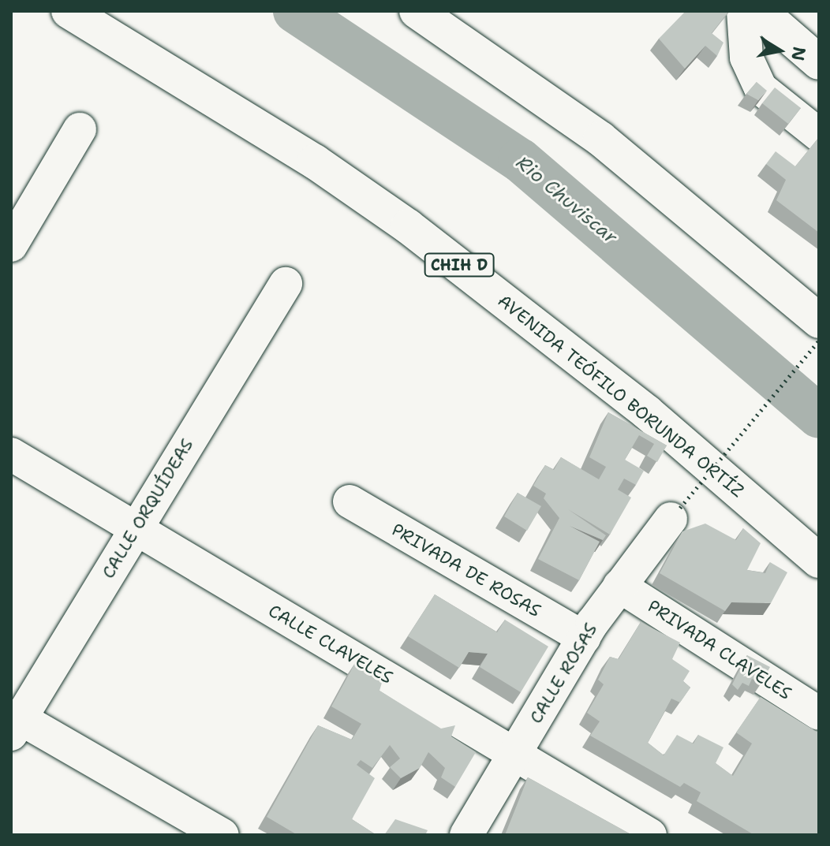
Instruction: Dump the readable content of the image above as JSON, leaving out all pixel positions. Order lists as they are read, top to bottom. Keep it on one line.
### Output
{"streets":{"main road":["CHIH D","AVENIDA TEÓFILO BORUNDA ORTÍZ"],"street":["CALLE ORQUÍDEAS","PRIVADA DE ROSAS","CALLE CLAVELES","PRIVADA CLAVELES","CALLE ROSAS"]},"crossings":[["CALLE ORQUÍDEAS","CALLE CLAVELES"],["PRIVADA DE ROSAS","CALLE ROSAS"],["CALLE CLAVELES","CALLE ROSAS"],["PRIVADA CLAVELES","CALLE ROSAS"]],"water":["Rio Chuviscar"],"north":"right"}
